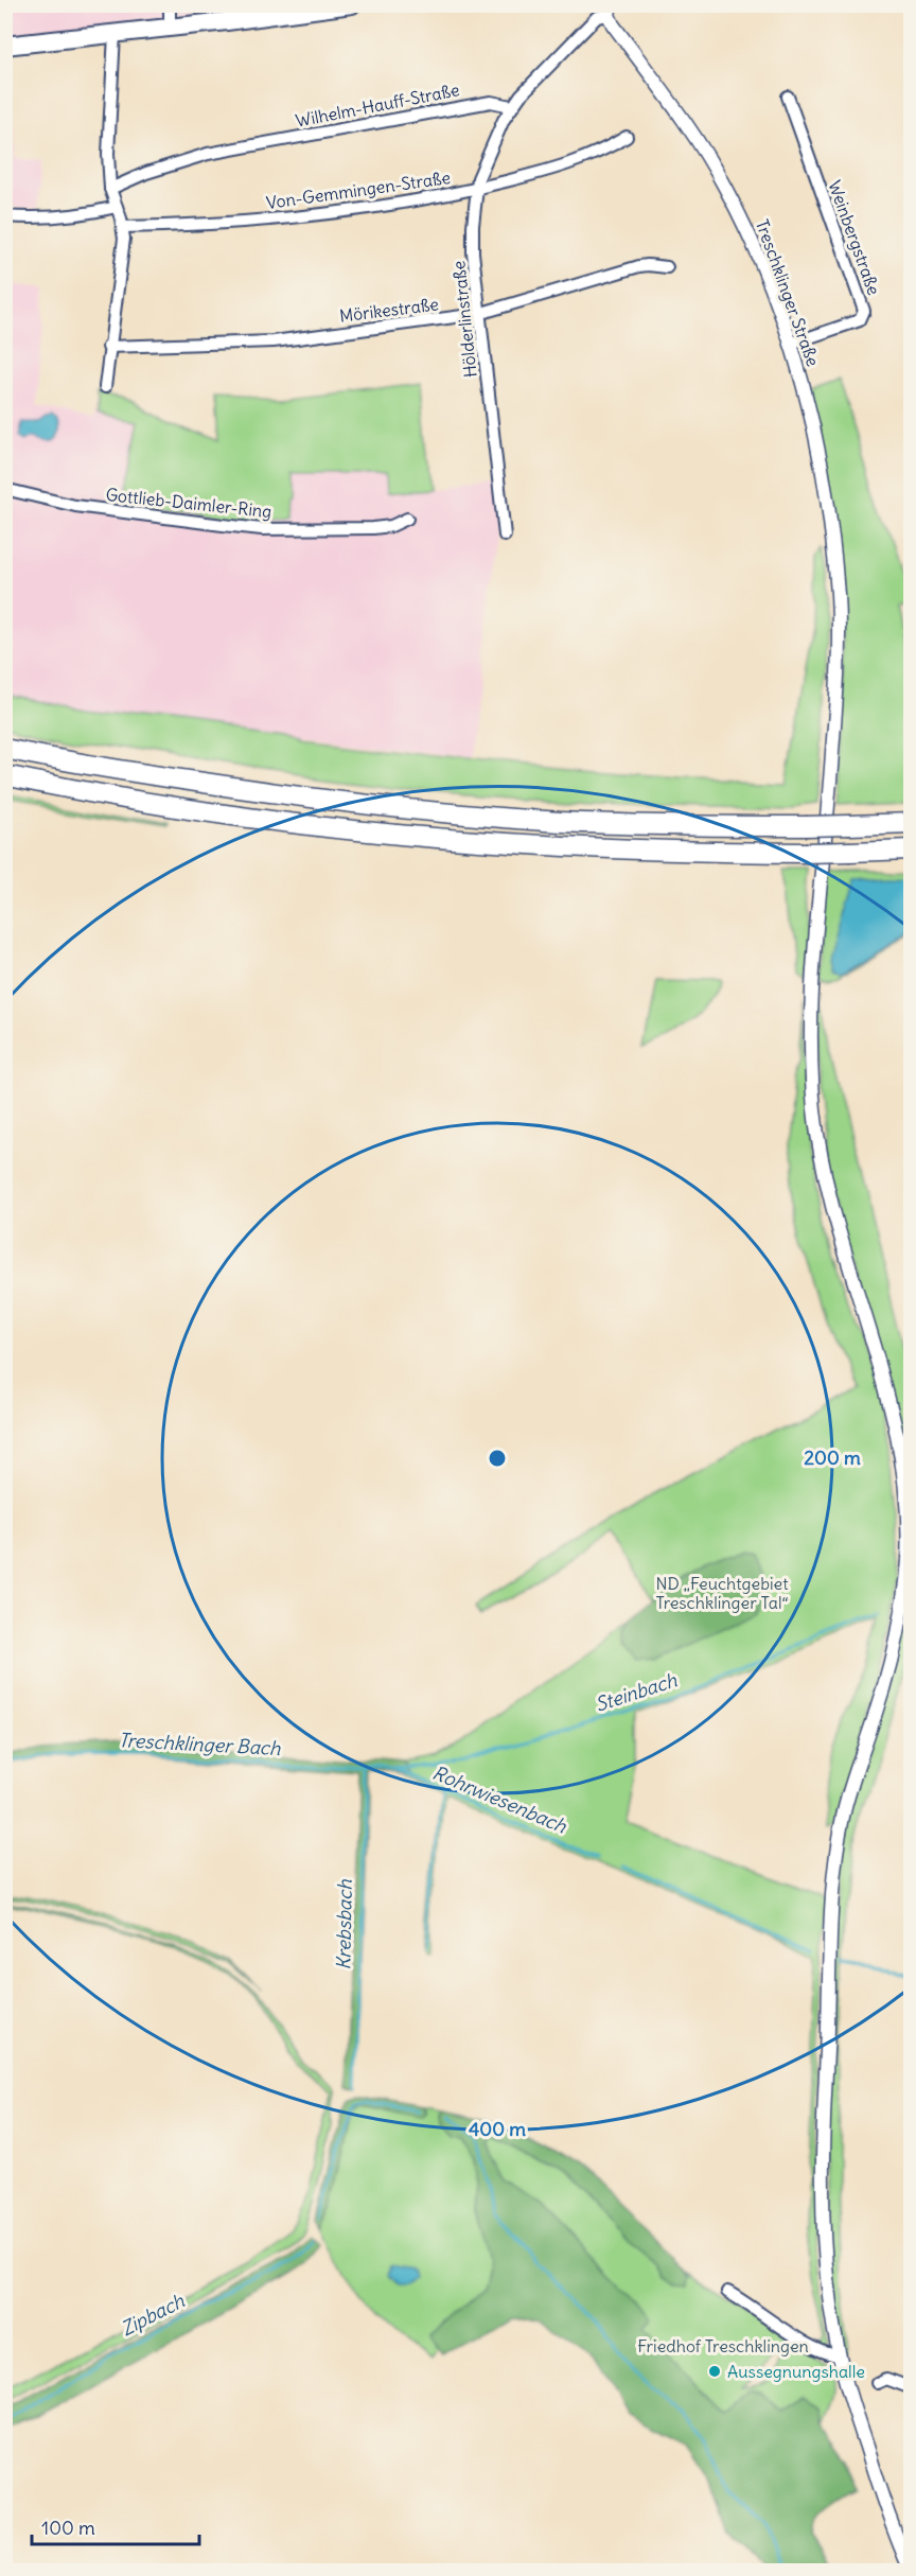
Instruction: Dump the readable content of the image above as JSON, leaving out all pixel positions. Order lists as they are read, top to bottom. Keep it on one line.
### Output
{"streets":{"street":["Wilhelm-Hauff-Straße","Von-Gemmingen-Straße","Weinbergstraße","Treschklinger Straße","Mörikestraße","Hölderlinstraße","Gottlieb-Daimler-Ring"]},"crossings":[["Wilhelm-Hauff-Straße","Hölderlinstraße"],["Von-Gemmingen-Straße","Hölderlinstraße"],["Weinbergstraße","Treschklinger Straße"],["Mörikestraße","Hölderlinstraße"]],"water":["Steinbach","Treschklinger Bach","Rohrwiesenbach","Krebsbach","Zipbach"],"parks":["ND „Feuchtgebiet Treschklinger Tal“","Friedhof Treschklingen"],"places":["Aussegnungshalle"],"scale_bar":"100 m","rings":["200 m","400 m"]}
